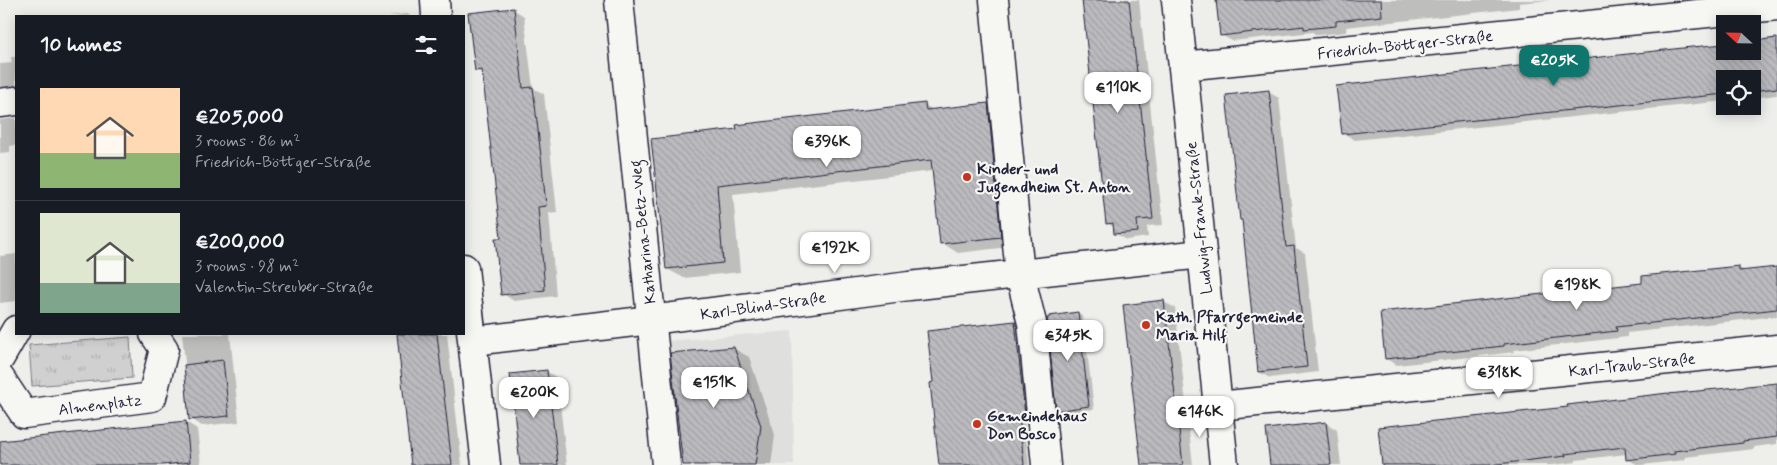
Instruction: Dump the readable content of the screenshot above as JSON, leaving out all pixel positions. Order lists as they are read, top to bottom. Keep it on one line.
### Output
{"streets":{"street":["Friedrich-Böttger-Straße","Ludwig-Frank-Straße","Katharina-Betz-Weg","Karl-Blind-Straße","Karl-Traub-Straße","Almenplatz"]},"crossings":[["Friedrich-Böttger-Straße","Ludwig-Frank-Straße"],["Ludwig-Frank-Straße","Karl-Blind-Straße"],["Ludwig-Frank-Straße","Karl-Traub-Straße"],["Katharina-Betz-Weg","Karl-Blind-Straße"]],"places":["Kinder- und Jugendheim St. Anton","Kath. Pfarrgemeinde Maria Hilf","Gemeindehaus Don Bosco"],"north":"left","page":{"heading":"10 homes","price":["€205K","€110K","€396K","€192K","€198K","€345K","€318K","€151K","€200K","€146K"],"list":[{"name":"€205,000","note":"3 rooms · 86 m² · Friedrich-Böttger-Straße"},{"name":"€200,000","note":"3 rooms · 98 m² · Valentin-Streuber-Straße"}]}}
